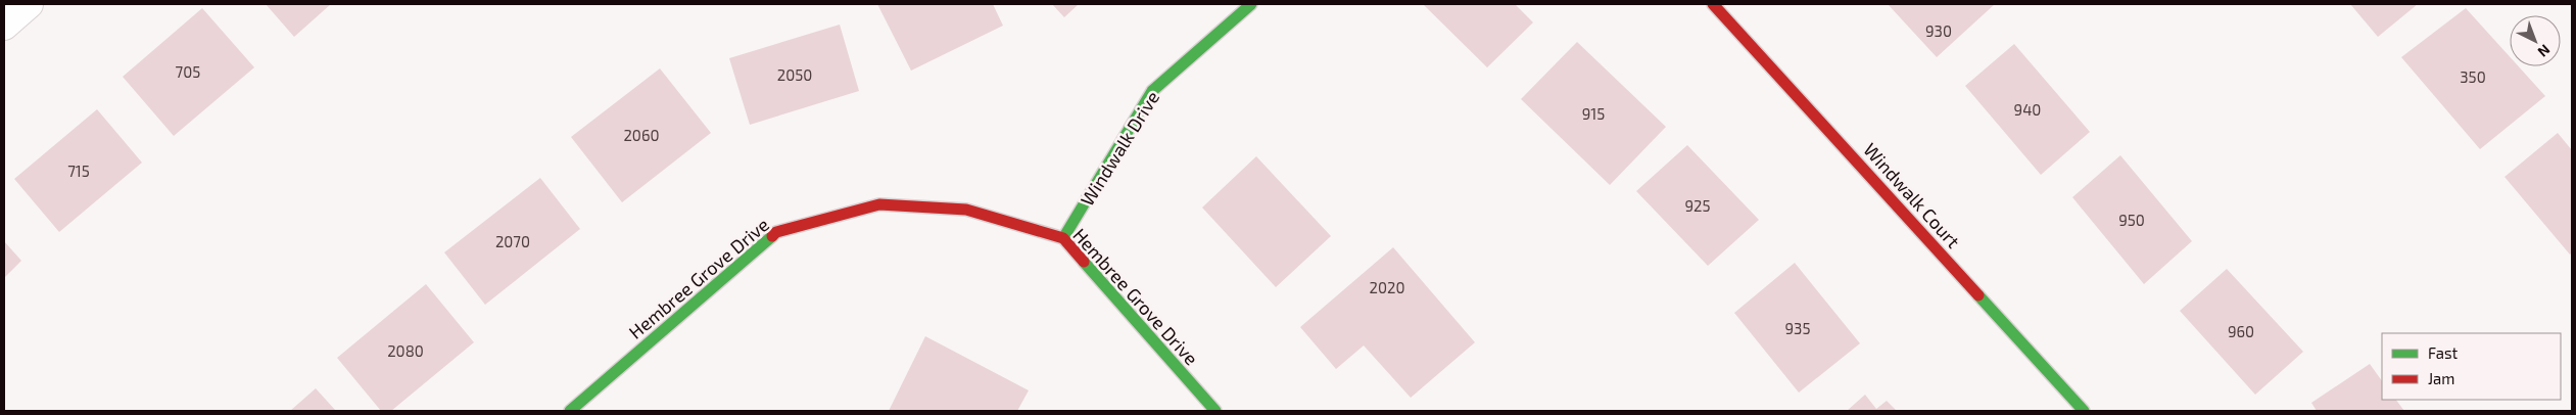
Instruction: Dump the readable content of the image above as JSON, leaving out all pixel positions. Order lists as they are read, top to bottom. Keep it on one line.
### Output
{"streets":{"street":["Windwalk Drive","Windwalk Court","Hembree Grove Drive"]},"crossings":[["Windwalk Drive","Hembree Grove Drive"]],"house_numbers":["930","705","2050","350","940","915","2060","715","925","950","2070","2020","935","960","2080"],"legend":["Fast","Jam"],"north":"bottom right"}
